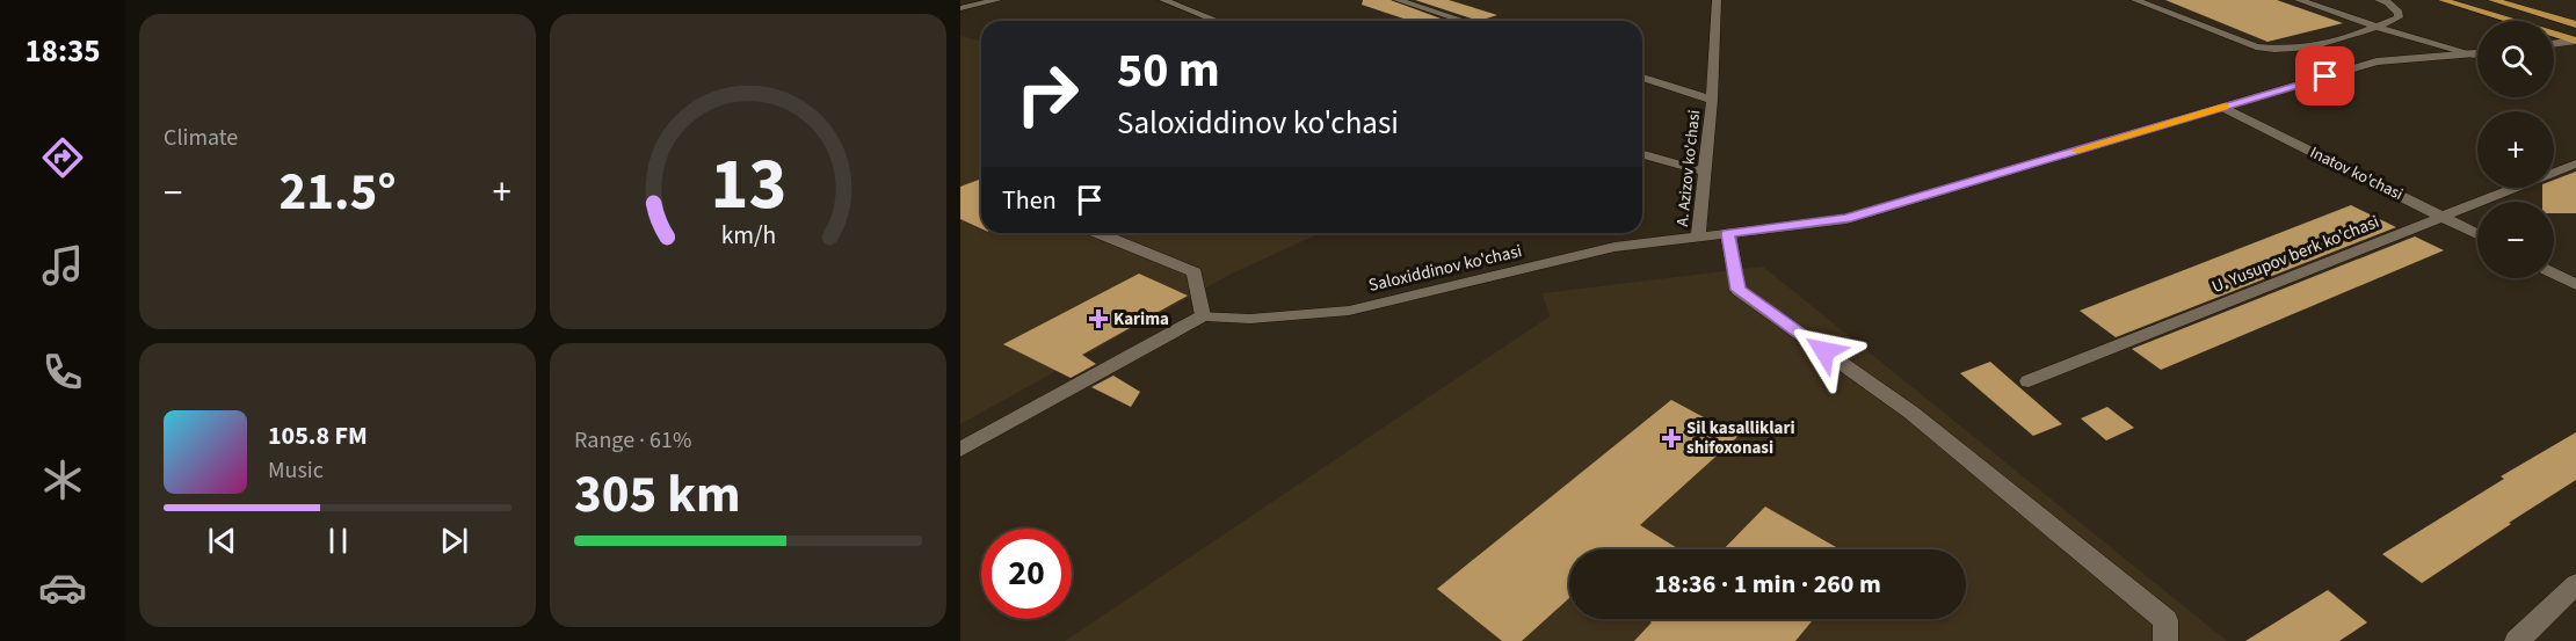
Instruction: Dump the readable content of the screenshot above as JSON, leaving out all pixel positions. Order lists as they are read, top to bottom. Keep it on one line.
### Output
{"streets":{"street":["A. Azizov ko'chasi","Inatov ko'chasi","U. Yusupov berk ko'chasi","Saloxiddinov ko'chasi"]},"crossings":[["A. Azizov ko'chasi","Saloxiddinov ko'chasi"],["Inatov ko'chasi","U. Yusupov berk ko'chasi"],["Inatov ko'chasi","Saloxiddinov ko'chasi"]],"places":{"health":["Karima","Sil kasalliklari shifoxonasi"]},"page":{"tabs":"18:35","tile":["Climate",["Range · 61%","305 km"]],"map_buttons":["+","−"],"turn":["50 m","Saloxiddinov ko'chasi"],"heat":["−","21.5°","+"],"then":"Then","song":["105.8 FM","Music"],"limit":"20","trip":"18:36 · 1 min · 260 m","gauge":["13","km/h"]}}
